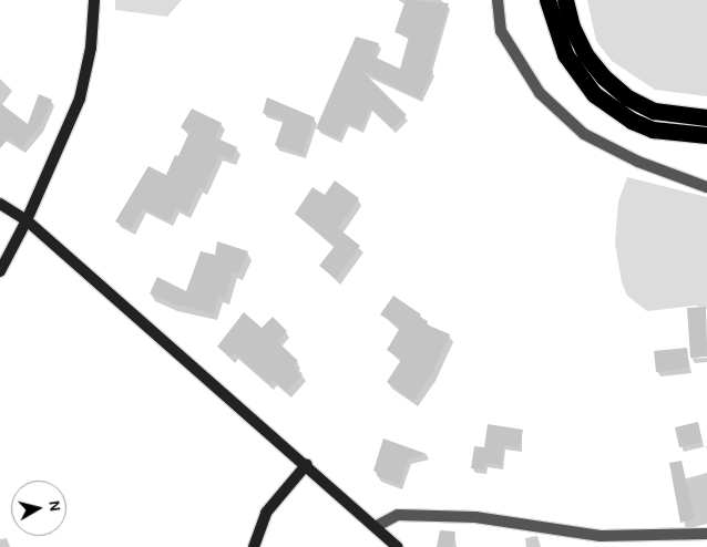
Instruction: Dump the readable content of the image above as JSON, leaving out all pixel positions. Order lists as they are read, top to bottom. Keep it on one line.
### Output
{"north":"right"}
